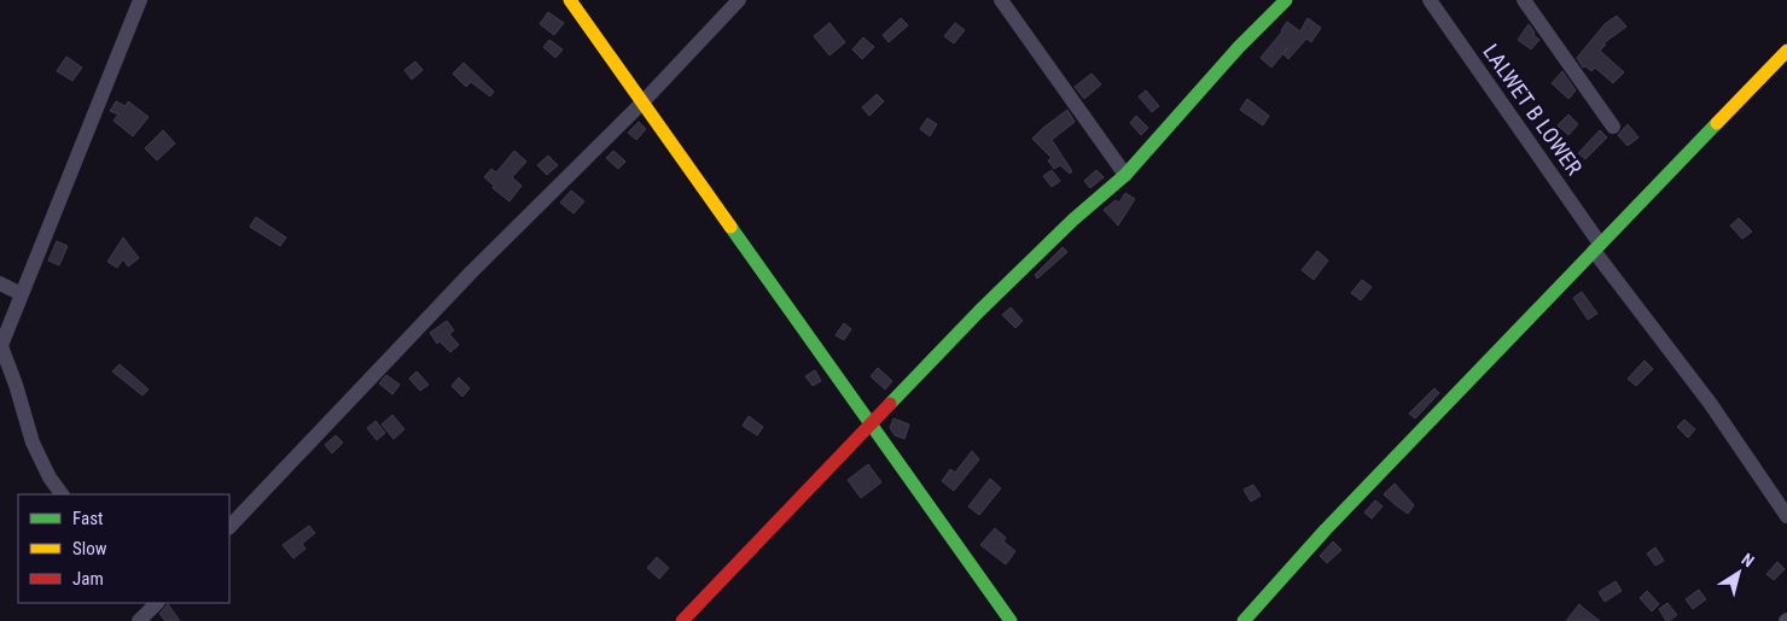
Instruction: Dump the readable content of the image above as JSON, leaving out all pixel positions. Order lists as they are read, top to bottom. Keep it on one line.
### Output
{"streets":{"street":["LALWET B LOWER"]},"legend":["Fast","Slow","Jam"],"north":"top right"}
